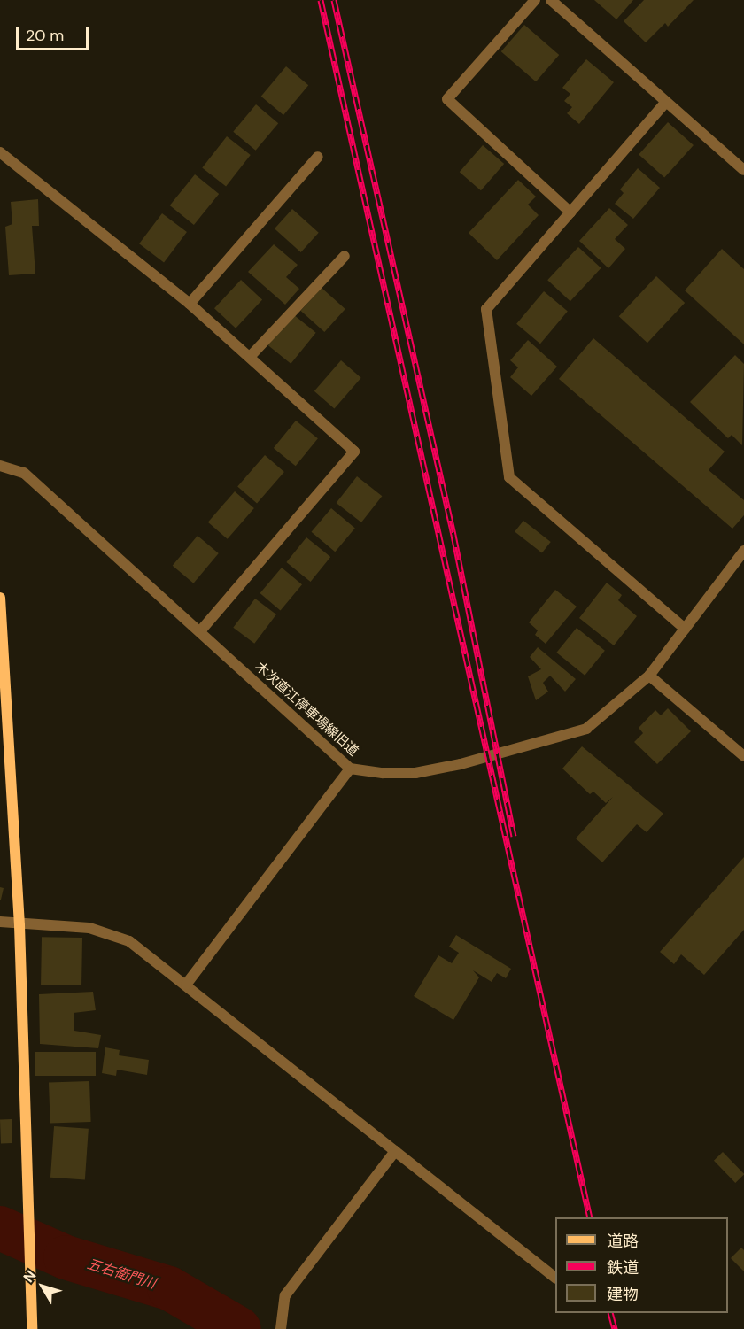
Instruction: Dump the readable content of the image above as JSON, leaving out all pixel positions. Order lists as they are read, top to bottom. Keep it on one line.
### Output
{"streets":{"street":["木次直江停車場線旧道"]},"water":["五右衛門川"],"legend":["道路","鉄道","建物"],"scale_bar":"20 m","north":"top left"}
